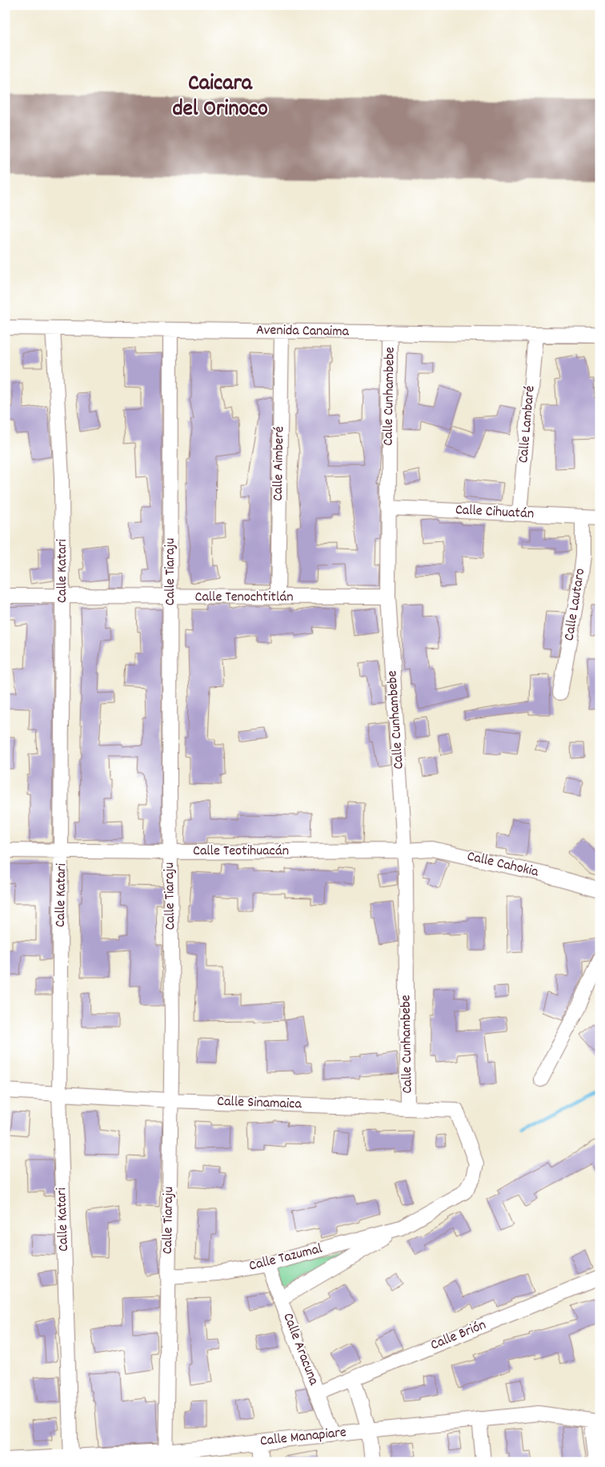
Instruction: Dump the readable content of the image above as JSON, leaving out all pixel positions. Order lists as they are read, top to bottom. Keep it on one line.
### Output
{"streets":{"street":["Avenida Canaima","Calle Cunhambebe","Calle Lambaré","Calle Aimberé","Calle Cihuatán","Calle Katari","Calle Tiaraju","Calle Tenochtitlán","Calle Lautaro","Calle Teotihuacán","Calle Cahokia","Calle Sinamaica","Calle Tazumal","Calle Brión","Calle Aracuna","Calle Manapiare"]},"crossings":[["Avenida Canaima","Calle Cunhambebe"],["Avenida Canaima","Calle Lambaré"],["Avenida Canaima","Calle Aimberé"],["Avenida Canaima","Calle Katari"],["Avenida Canaima","Calle Tiaraju"],["Calle Cunhambebe","Calle Cihuatán"],["Calle Cunhambebe","Calle Tenochtitlán"],["Calle Cunhambebe","Calle Teotihuacán"],["Calle Cunhambebe","Calle Cahokia"],["Calle Cunhambebe","Calle Sinamaica"],["Calle Lambaré","Calle Cihuatán"],["Calle Aimberé","Calle Tenochtitlán"],["Calle Cihuatán","Calle Lautaro"],["Calle Katari","Calle Tenochtitlán"],["Calle Katari","Calle Teotihuacán"],["Calle Katari","Calle Sinamaica"],["Calle Katari","Calle Manapiare"],["Calle Tiaraju","Calle Tenochtitlán"],["Calle Tiaraju","Calle Teotihuacán"],["Calle Tiaraju","Calle Sinamaica"],["Calle Tiaraju","Calle Tazumal"],["Calle Tiaraju","Calle Manapiare"],["Calle Teotihuacán","Calle Cahokia"],["Calle Sinamaica","Calle Tazumal"],["Calle Tazumal","Calle Aracuna"],["Calle Brión","Calle Aracuna"],["Calle Aracuna","Calle Manapiare"]],"districts":["Caicara del Orinoco"]}
